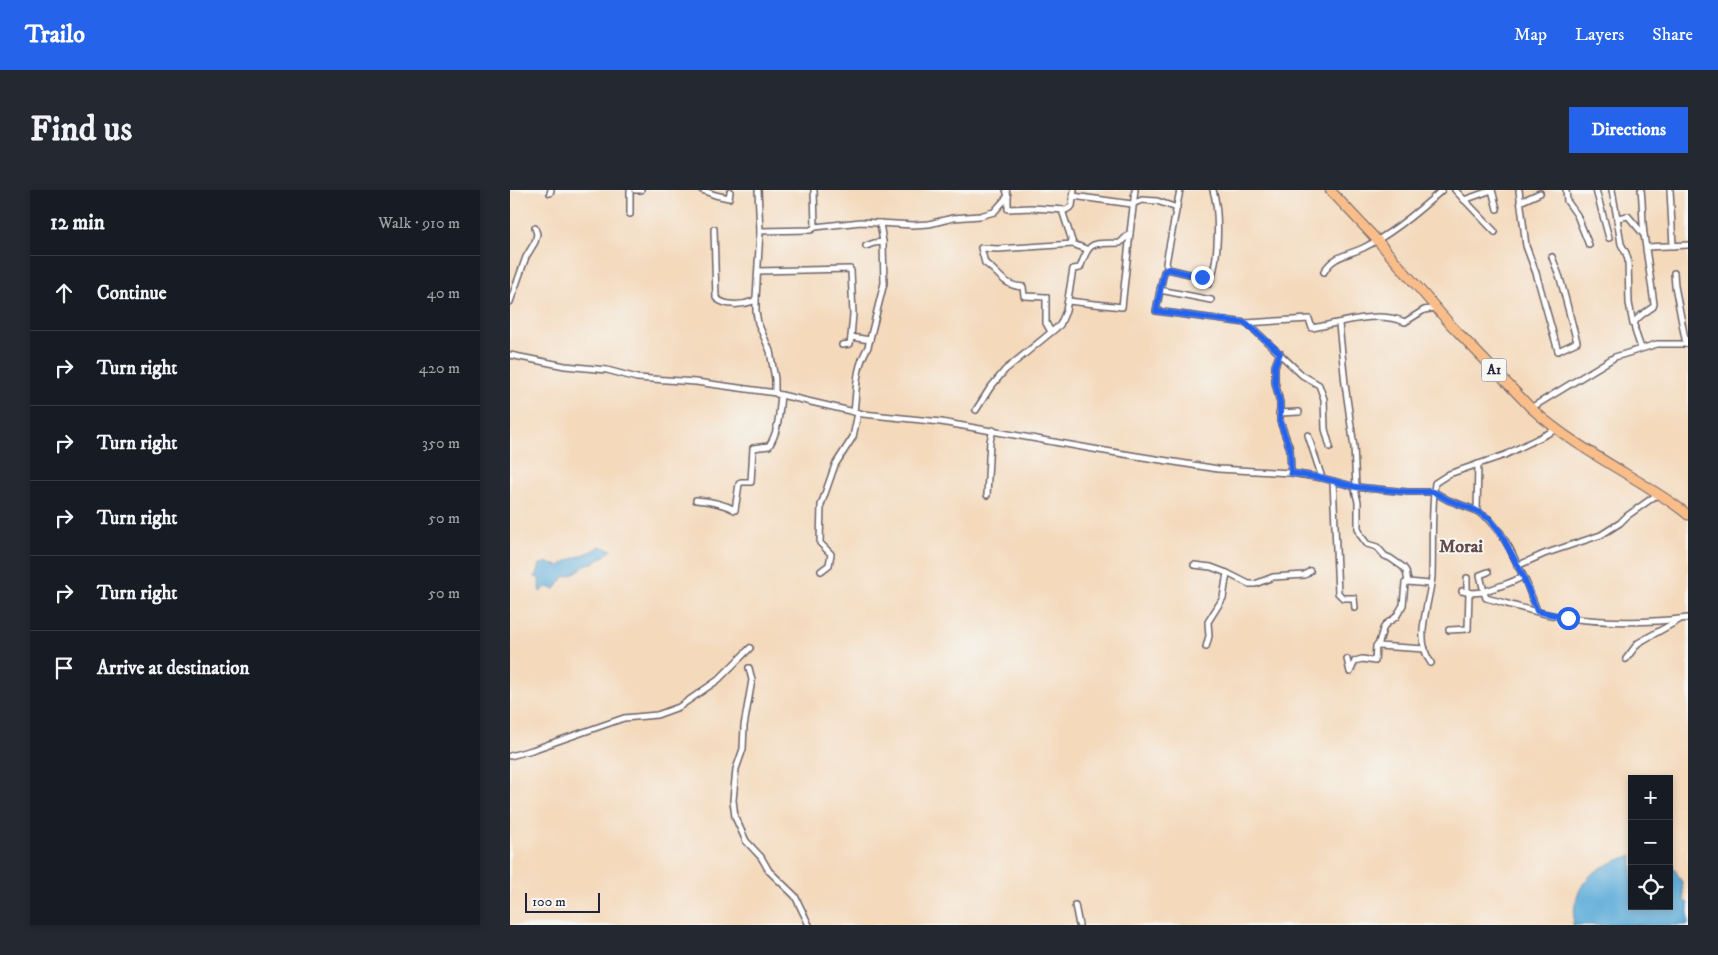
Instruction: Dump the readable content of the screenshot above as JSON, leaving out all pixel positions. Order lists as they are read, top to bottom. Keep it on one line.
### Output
{"streets":{"highway":["A1"]},"districts":["Morai"],"scale_bar":"100 m","page":{"header":"Trailo","nav":["Map","Layers","Share"],"buttons":"Directions","title":"Find us","heading":["12 min","Walk · 910 m"],"list":[["Continue","40 m"],["Turn right","420 m"],["Turn right","350 m"],["Turn right","50 m"],["Turn right","50 m"],"Arrive at destination"],"map_buttons":["+","−"],"scale":"100 m"}}
